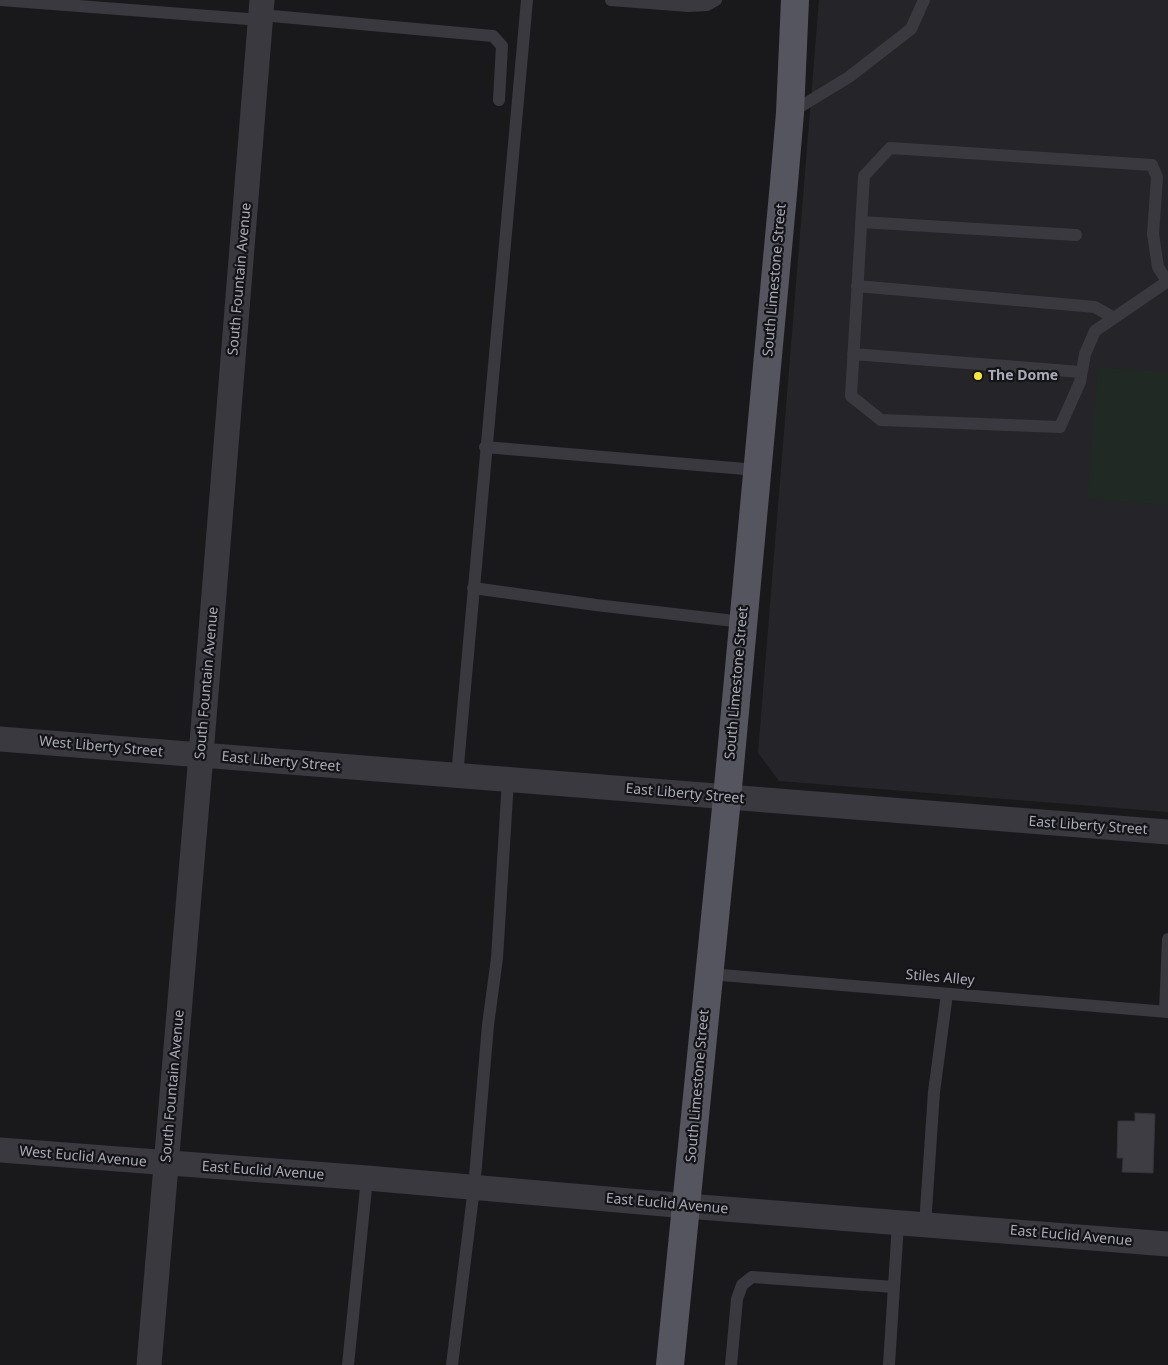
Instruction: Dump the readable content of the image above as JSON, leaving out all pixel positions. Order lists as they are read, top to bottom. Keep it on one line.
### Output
{"streets":{"main road":["South Limestone Street"],"street":["South Fountain Avenue","West Liberty Street","East Liberty Street","West Euclid Avenue","East Euclid Avenue"],"lane":["Stiles Alley"]},"crossings":[["South Fountain Avenue","West Liberty Street"],["South Fountain Avenue","East Liberty Street"],["South Fountain Avenue","West Euclid Avenue"],["South Fountain Avenue","East Euclid Avenue"],["South Limestone Street","East Liberty Street"],["South Limestone Street","Stiles Alley"],["South Limestone Street","East Euclid Avenue"],["West Liberty Street","East Liberty Street"],["West Euclid Avenue","East Euclid Avenue"]],"places":["The Dome"]}
